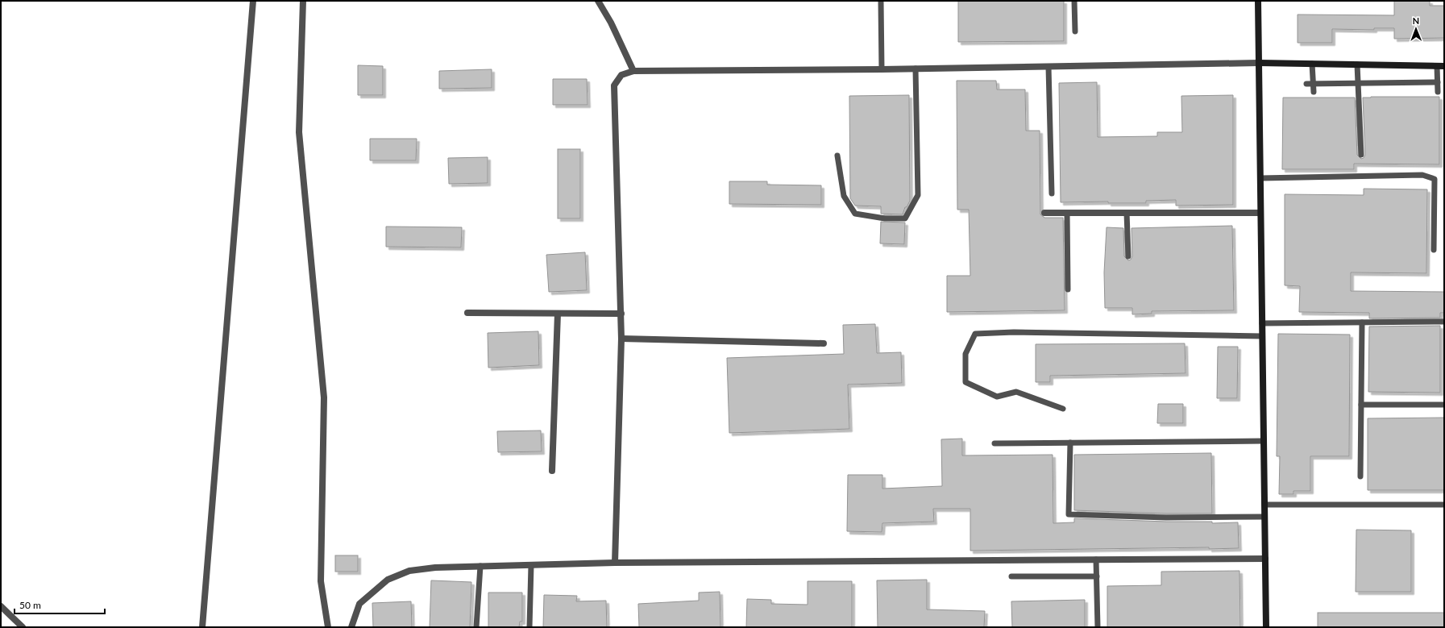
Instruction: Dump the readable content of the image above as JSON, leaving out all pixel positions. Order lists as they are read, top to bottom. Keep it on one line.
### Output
{"scale_bar":"50 m","north":"top"}
